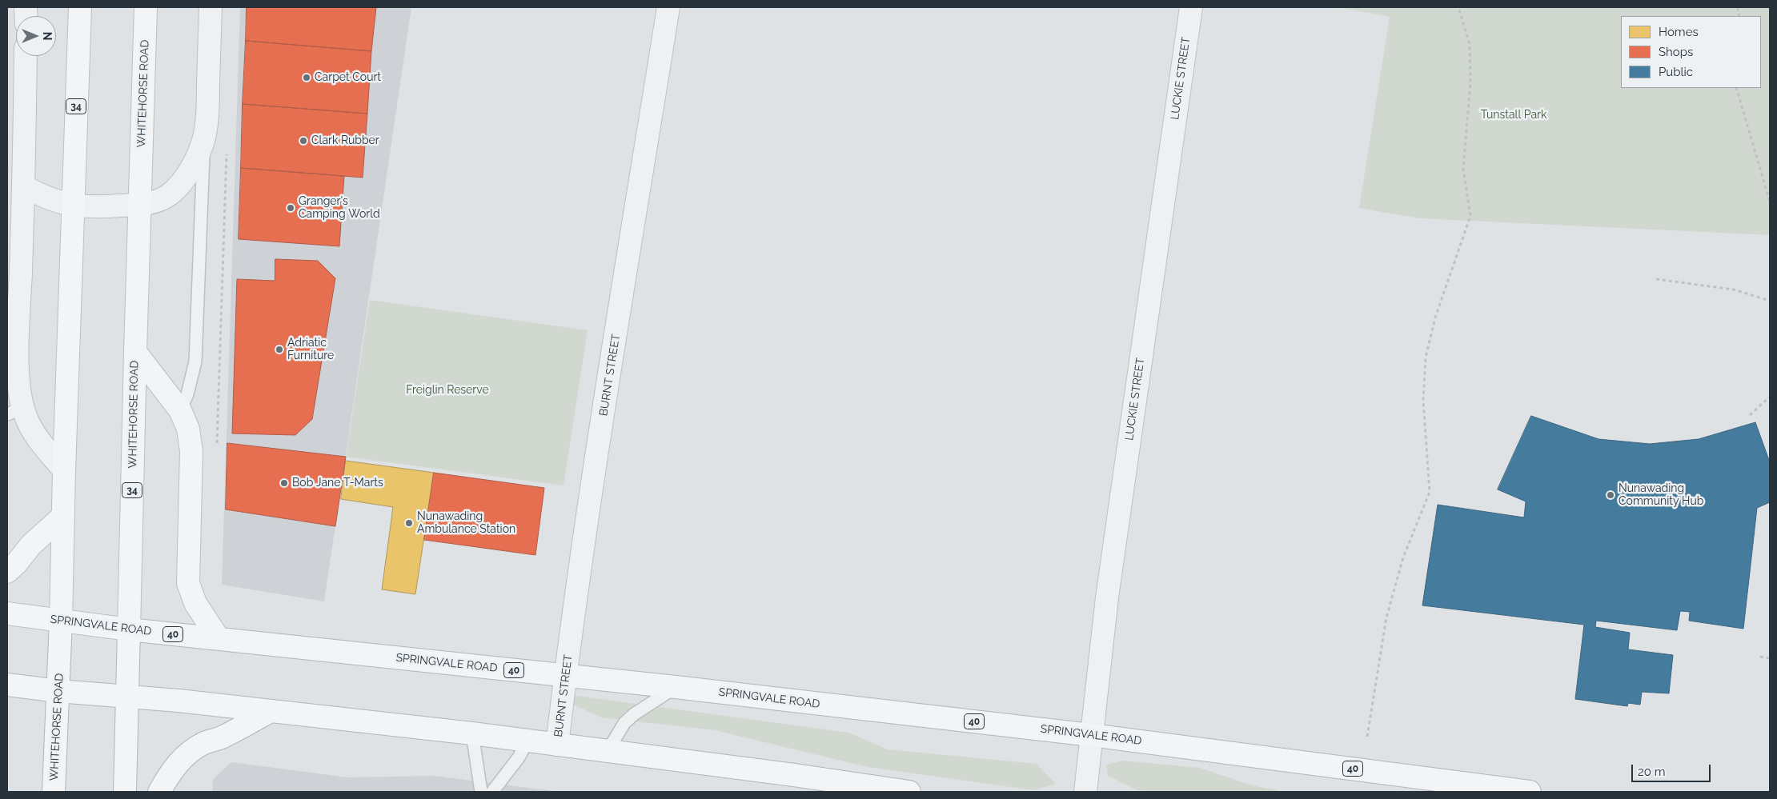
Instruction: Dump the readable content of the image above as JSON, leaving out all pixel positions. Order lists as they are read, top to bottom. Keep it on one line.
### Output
{"streets":{"main road":["WHITEHORSE ROAD","34","SPRINGVALE ROAD","40"],"street":["LUCKIE STREET","BURNT STREET"]},"crossings":[["LUCKIE STREET","SPRINGVALE ROAD"],["WHITEHORSE ROAD","SPRINGVALE ROAD"],["BURNT STREET","SPRINGVALE ROAD"]],"parks":["Tunstall Park","Freiglin Reserve"],"places":["Carpet Court","Clark Rubber","Granger's Camping World","Adriatic Furniture","Bob Jane T-Marts","Nunawading Community Hub","Nunawading Ambulance Station"],"legend":["Homes","Shops","Public"],"scale_bar":"20 m","north":"right"}
